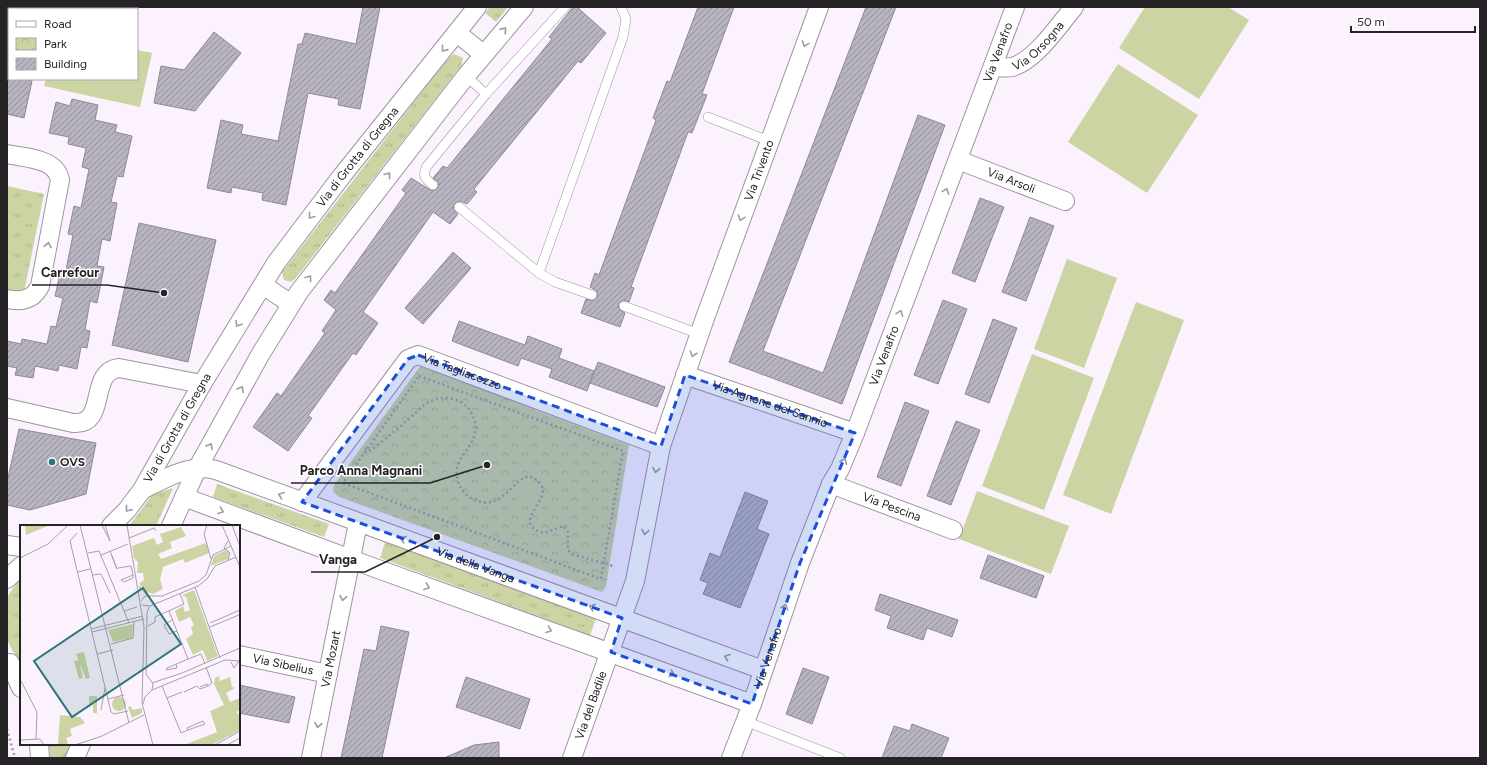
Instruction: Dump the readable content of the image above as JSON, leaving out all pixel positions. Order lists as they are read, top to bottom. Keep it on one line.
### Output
{"streets":{"street":["Via Orsogna","Via Venafro","Via di Grotta di Gregna","Via Trivento","Via Arsoli","Via Tagliacozzo","Via Agnone del Sannio","Via Pescina","Via della Vanga","Via Mozart","Via Sibelius","Via del Badile"]},"crossings":[["Via Orsogna","Via Venafro"],["Via Venafro","Via Arsoli"],["Via Venafro","Via Agnone del Sannio"],["Via Venafro","Via Pescina"],["Via Venafro","Via della Vanga"],["Via di Grotta di Gregna","Via della Vanga"],["Via Trivento","Via Tagliacozzo"],["Via Trivento","Via Agnone del Sannio"],["Via Trivento","Via del Badile"],["Via Tagliacozzo","Via della Vanga"],["Via della Vanga","Via Mozart"],["Via della Vanga","Via del Badile"],["Via Mozart","Via Sibelius"]],"one_way":["Via Venafro","Via Trivento","Via Mozart","Via del Badile"],"places":["Carrefour","OVS","Parco Anna Magnani","Vanga"],"legend":["Road","Park","Building"],"scale_bar":"50 m"}
